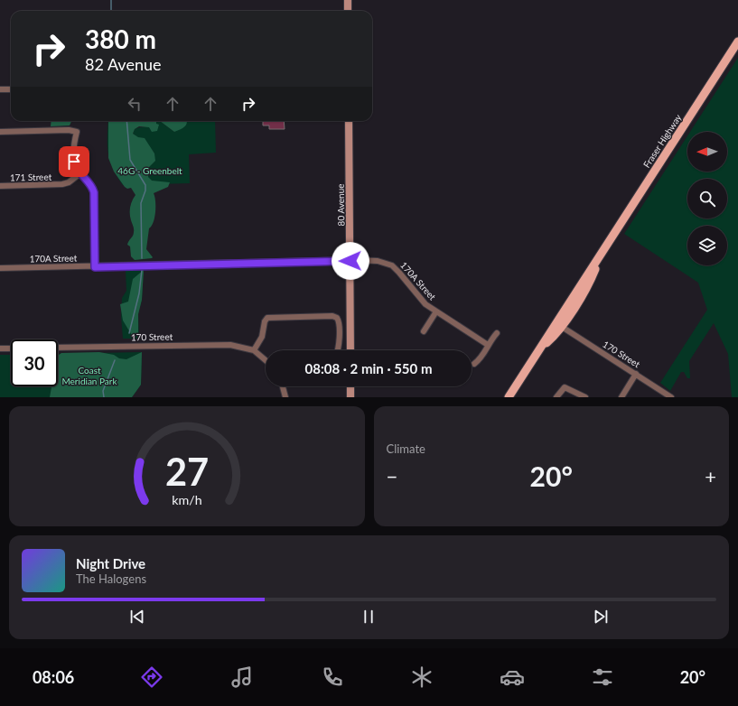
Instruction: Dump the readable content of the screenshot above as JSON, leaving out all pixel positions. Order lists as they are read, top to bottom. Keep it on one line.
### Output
{"streets":{"main road":["Fraser Highway","80 Avenue"],"street":["171 Street","170A Street","170 Street"]},"crossings":[["Fraser Highway","170 Street"],["80 Avenue","170A Street"]],"parks":["46G - Greenbelt","Coast Meridian Park"],"north":"left","page":{"turn":["380 m","82 Avenue"],"limit":"30","trip":"08:08 · 2 min · 550 m","tile":"Climate","heat":["−","20°","+"],"song":["Night Drive","The Halogens"],"tabs":["08:06","20°"],"gauge":["27","km/h"]}}
